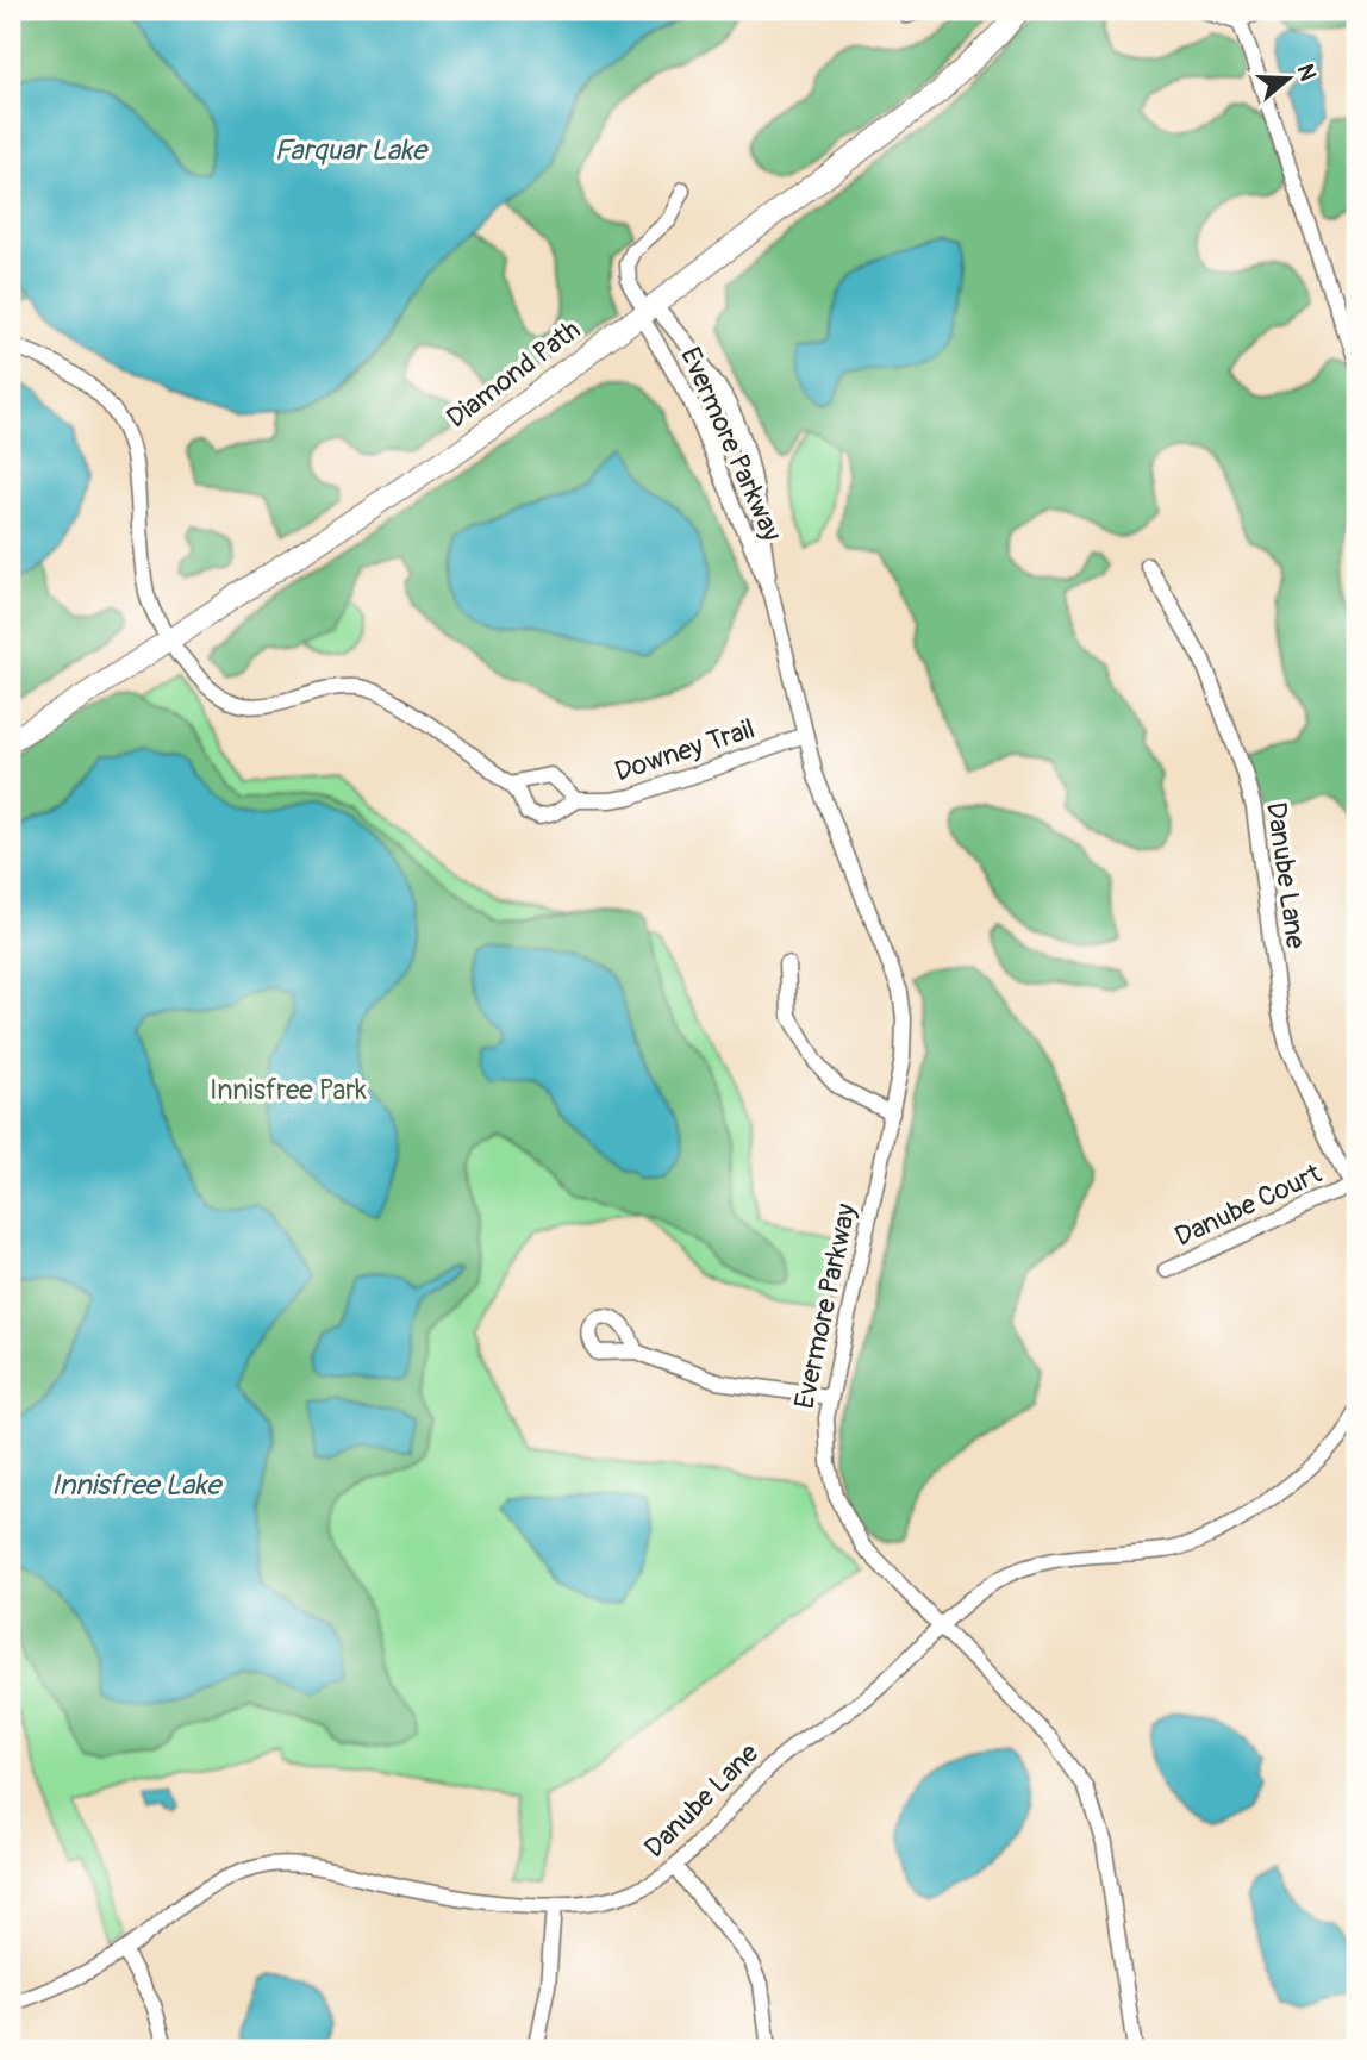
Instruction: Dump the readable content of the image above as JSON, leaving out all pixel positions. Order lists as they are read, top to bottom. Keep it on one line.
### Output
{"streets":{"street":["Diamond Path","Evermore Parkway","Downey Trail","Danube Lane","Danube Court"]},"crossings":[["Diamond Path","Evermore Parkway"],["Diamond Path","Downey Trail"],["Evermore Parkway","Downey Trail"],["Evermore Parkway","Danube Lane"],["Danube Lane","Danube Court"]],"water":["Farquar Lake","Innisfree Lake"],"parks":["Innisfree Park"],"north":"right"}
